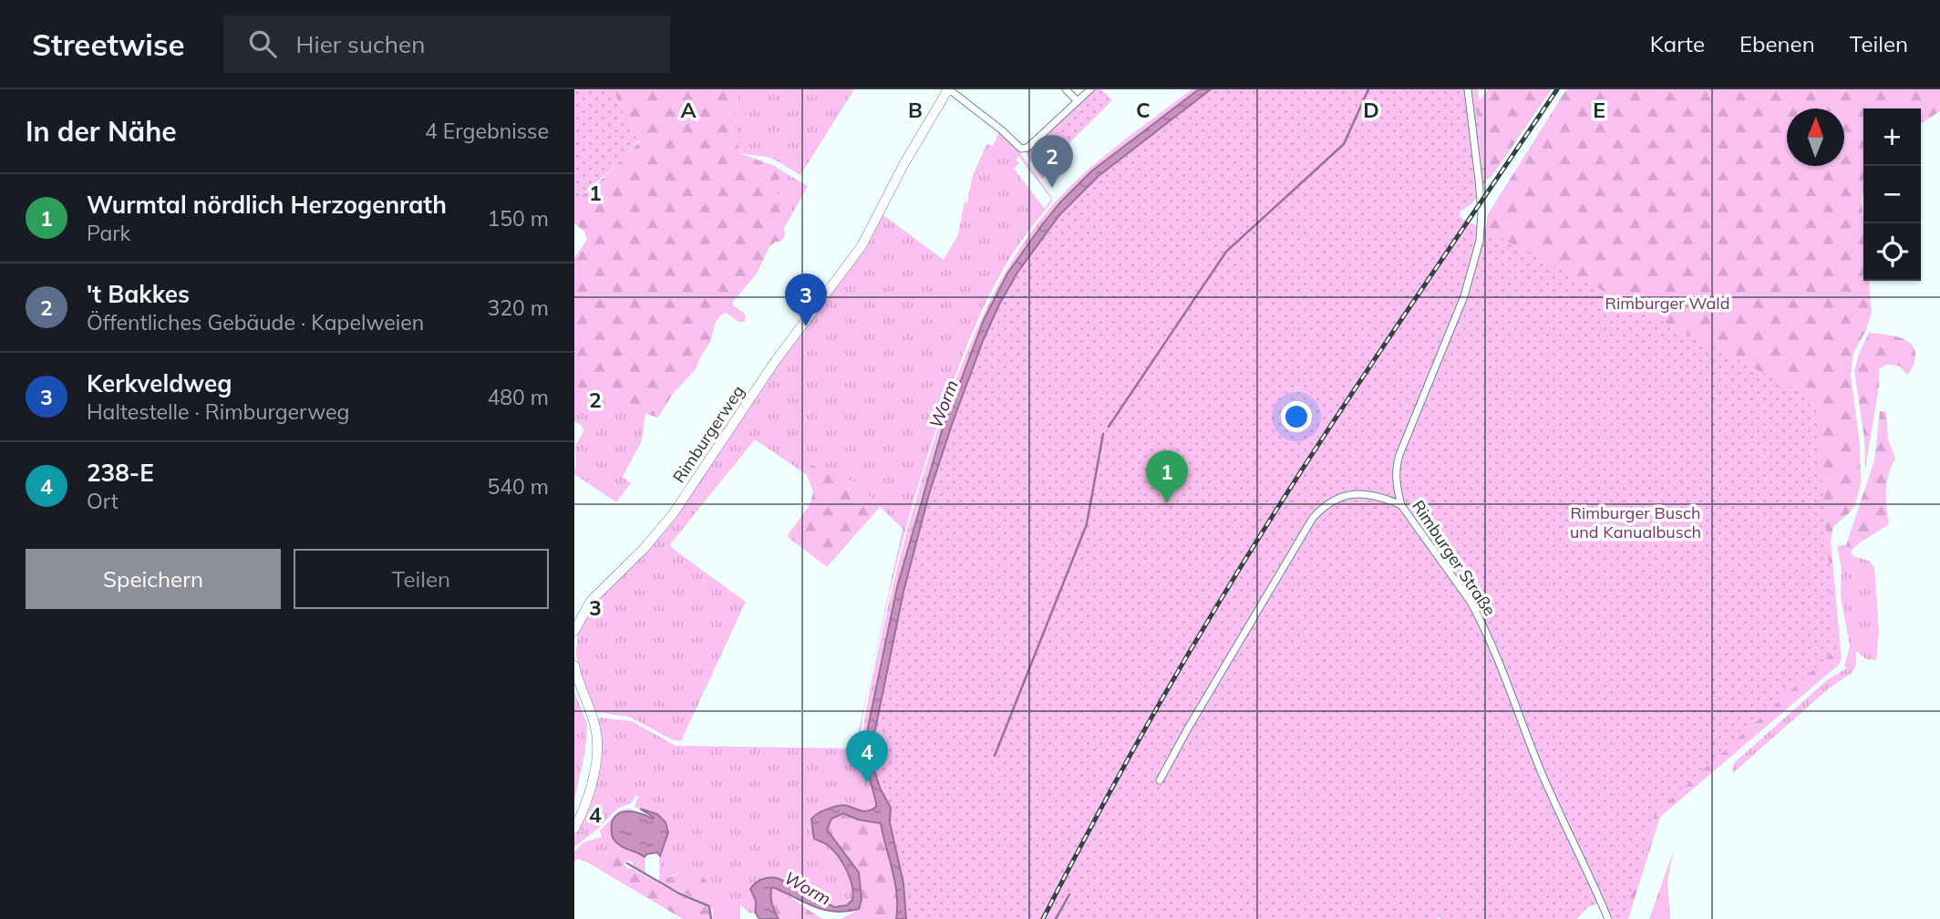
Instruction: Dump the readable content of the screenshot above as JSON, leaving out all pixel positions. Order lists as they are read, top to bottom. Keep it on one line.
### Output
{"streets":{"street":["Rimburgerweg","Rimburger Straße"]},"water":["Worm"],"parks":["Rimburger Wald","Rimburger Busch und Kanualbusch"],"north":"top","page":{"header":"Streetwise","search":"Hier suchen","nav":["Karte","Ebenen","Teilen"],"heading":["In der Nähe","4 Ergebnisse"],"map_buttons":["+","−"],"pins":["2","3","1","4"],"list":[{"mark":"1","name":"Wurmtal nördlich Herzogenrath","note":"Park","value":"150 m"},{"mark":"2","name":"'t Bakkes","note":"Öffentliches Gebäude · Kapelweien","value":"320 m"},{"mark":"3","name":"Kerkveldweg","note":"Haltestelle · Rimburgerweg","value":"480 m"},{"mark":"4","name":"238-E","note":"Ort","value":"540 m"}],"buttons":["Speichern","Teilen"]},"grid":{"columns":["A","B","C","D","E"],"rows":["1","2","3","4"]}}
